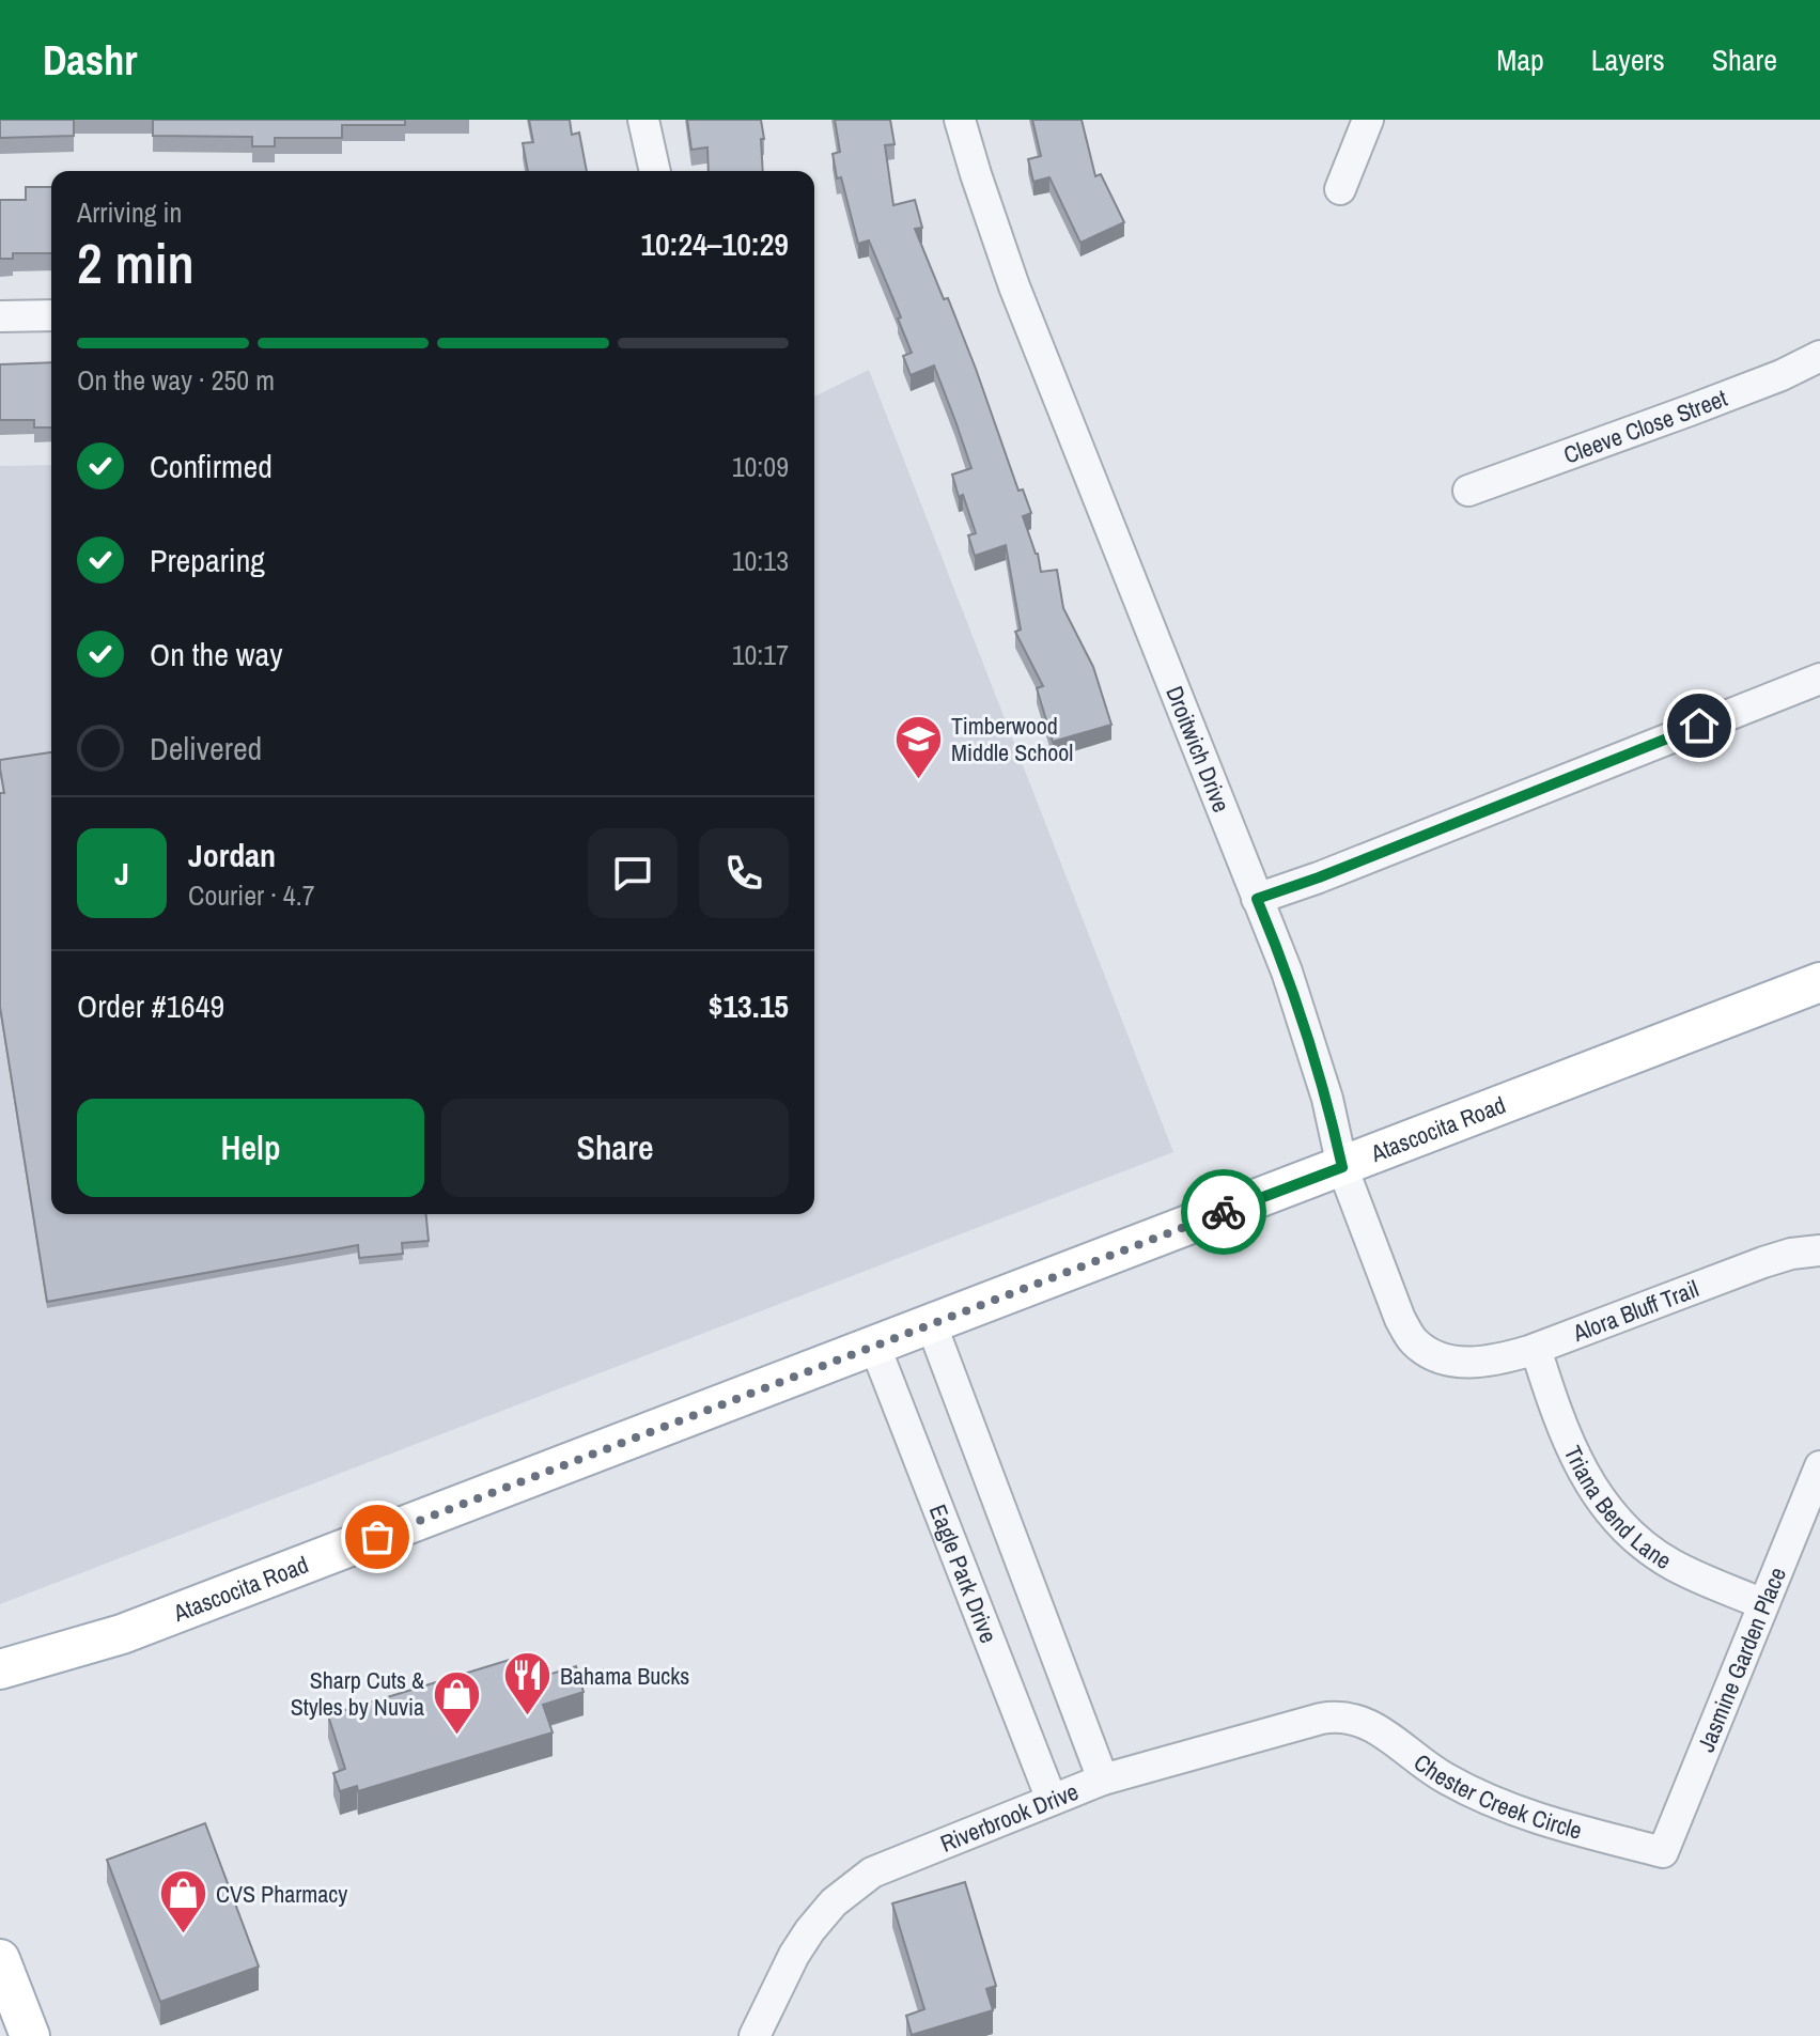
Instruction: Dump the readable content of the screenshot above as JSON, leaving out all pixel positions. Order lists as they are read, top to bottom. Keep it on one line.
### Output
{"streets":{"main road":["Atascocita Road"],"street":["Cleeve Close Street","Droitwich Drive","Alora Bluff Trail","Triana Bend Lane","Eagle Park Drive","Jasmine Garden Place","Chester Creek Circle","Riverbrook Drive"]},"crossings":[["Droitwich Drive","Atascocita Road"],["Droitwich Drive","Alora Bluff Trail"],["Atascocita Road","Eagle Park Drive"],["Alora Bluff Trail","Triana Bend Lane"],["Triana Bend Lane","Jasmine Garden Place"],["Eagle Park Drive","Riverbrook Drive"],["Jasmine Garden Place","Chester Creek Circle"],["Chester Creek Circle","Riverbrook Drive"]],"places":{"school or university":["Timberwood Middle School"],"restaurant":["Bahama Bucks"],"shop":["Sharp Cuts & Styles by Nuvia","CVS Pharmacy"]},"page":{"header":"Dashr","nav":["Map","Layers","Share"],"heading":["2 min","Arriving in","10:24–10:29"],"panel":["Jordan","Courier · 4.7","Order #1649","$13.15"],"bar":"On the way · 250 m","list":[["Confirmed","10:09"],["Preparing","10:13"],["On the way","10:17"],"Delivered"],"round":"J","buttons":["Help","Share"]}}
